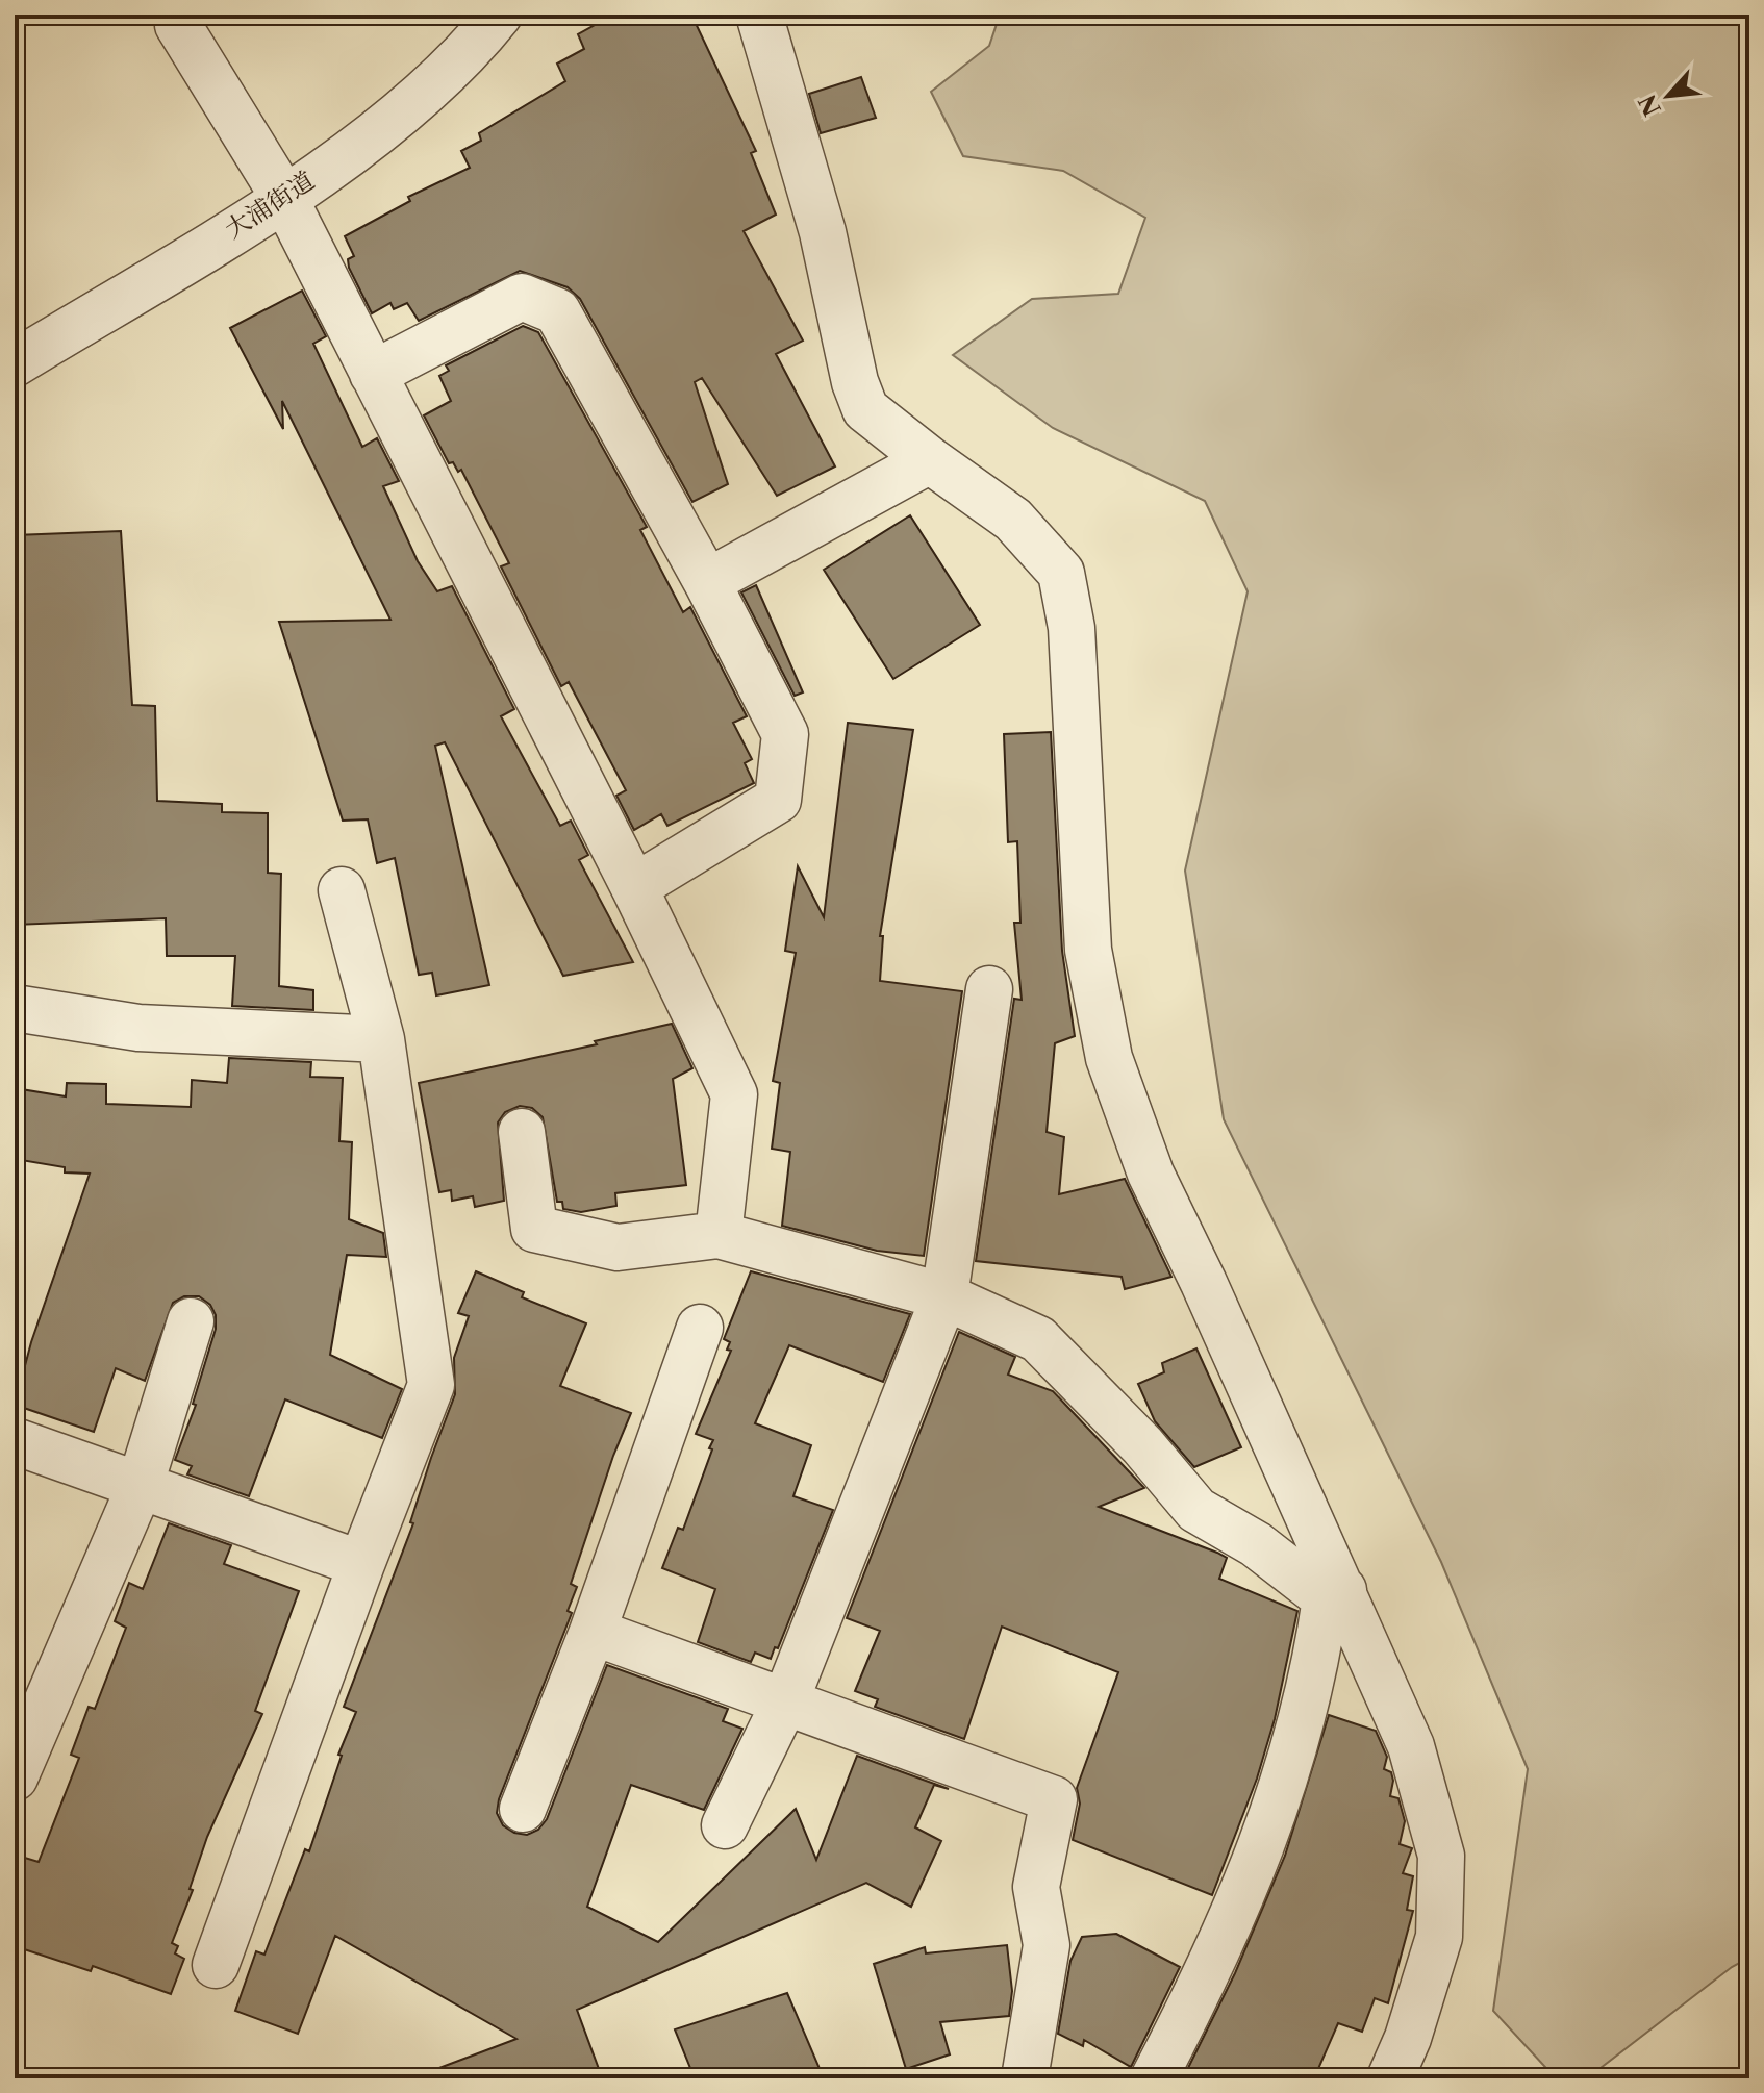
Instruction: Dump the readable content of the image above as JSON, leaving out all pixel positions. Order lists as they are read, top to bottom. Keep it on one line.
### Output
{"streets":{"street":["大浦街道"]},"north":"bottom left"}
